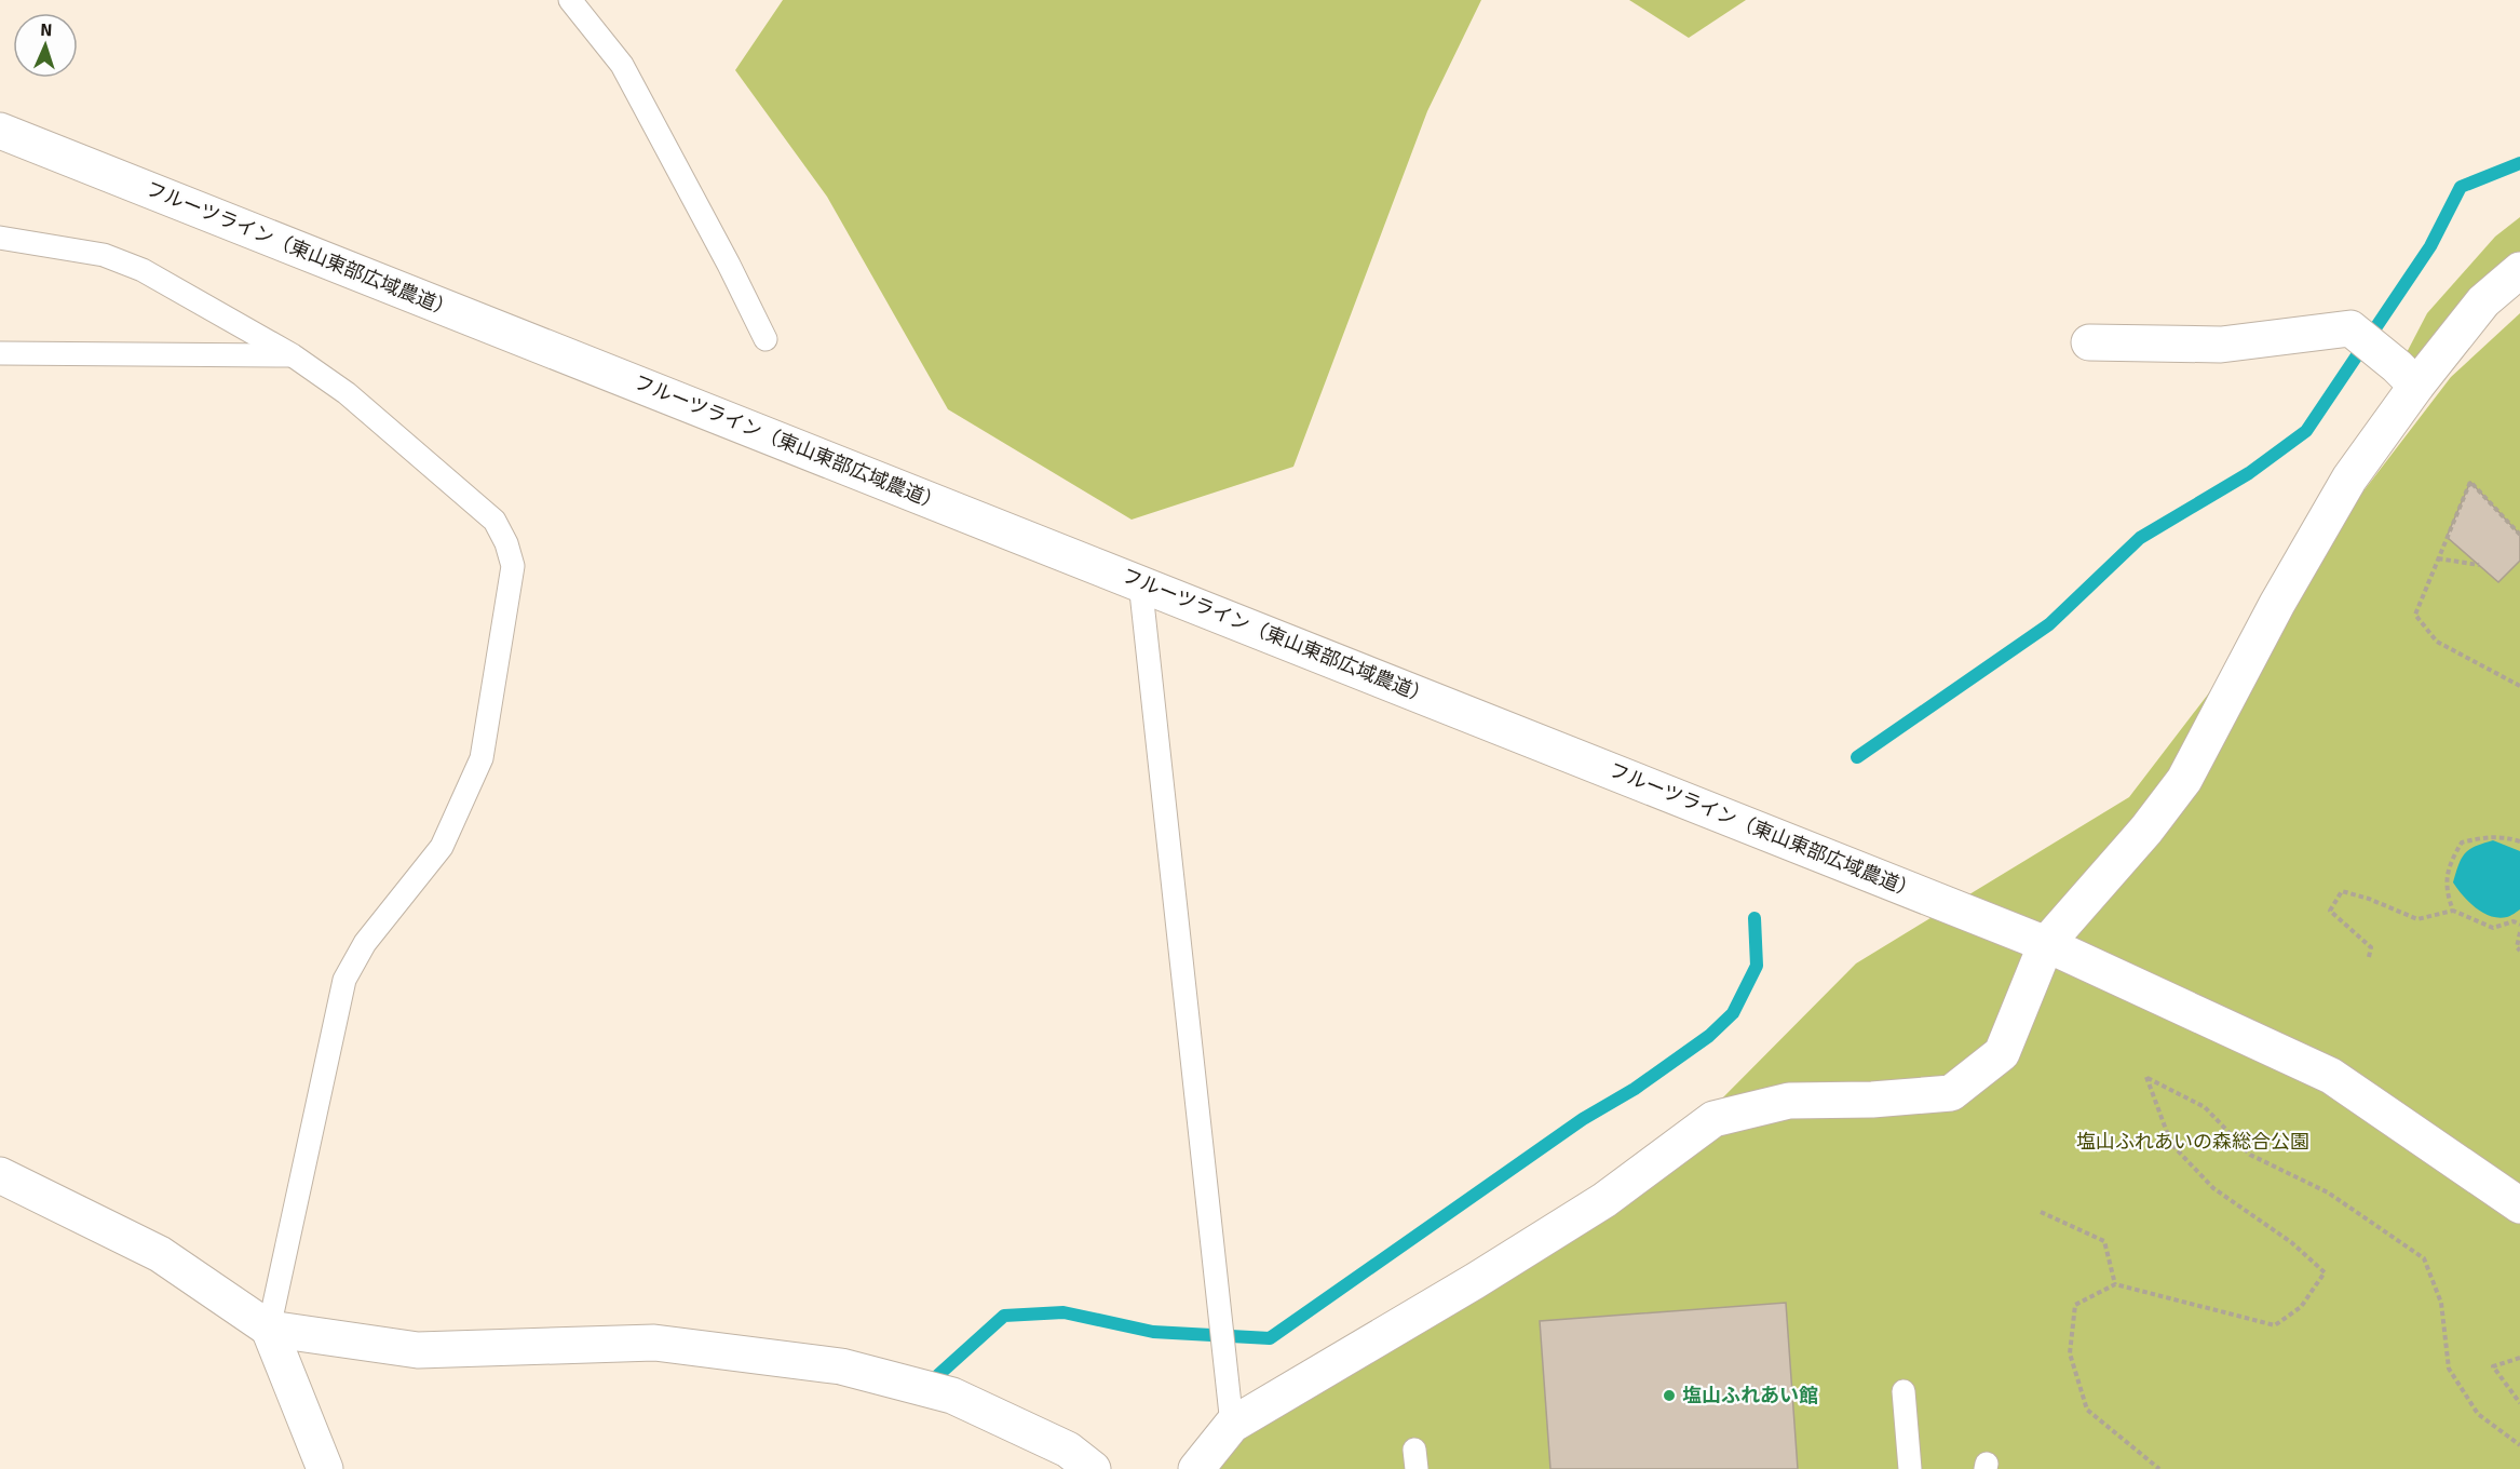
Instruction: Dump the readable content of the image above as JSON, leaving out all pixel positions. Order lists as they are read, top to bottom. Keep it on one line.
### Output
{"streets":{"street":["フルーツライン（東山東部広域農道）"]},"parks":["塩山ふれあいの森総合公園"],"places":["塩山ふれあい館"],"north":"top"}
